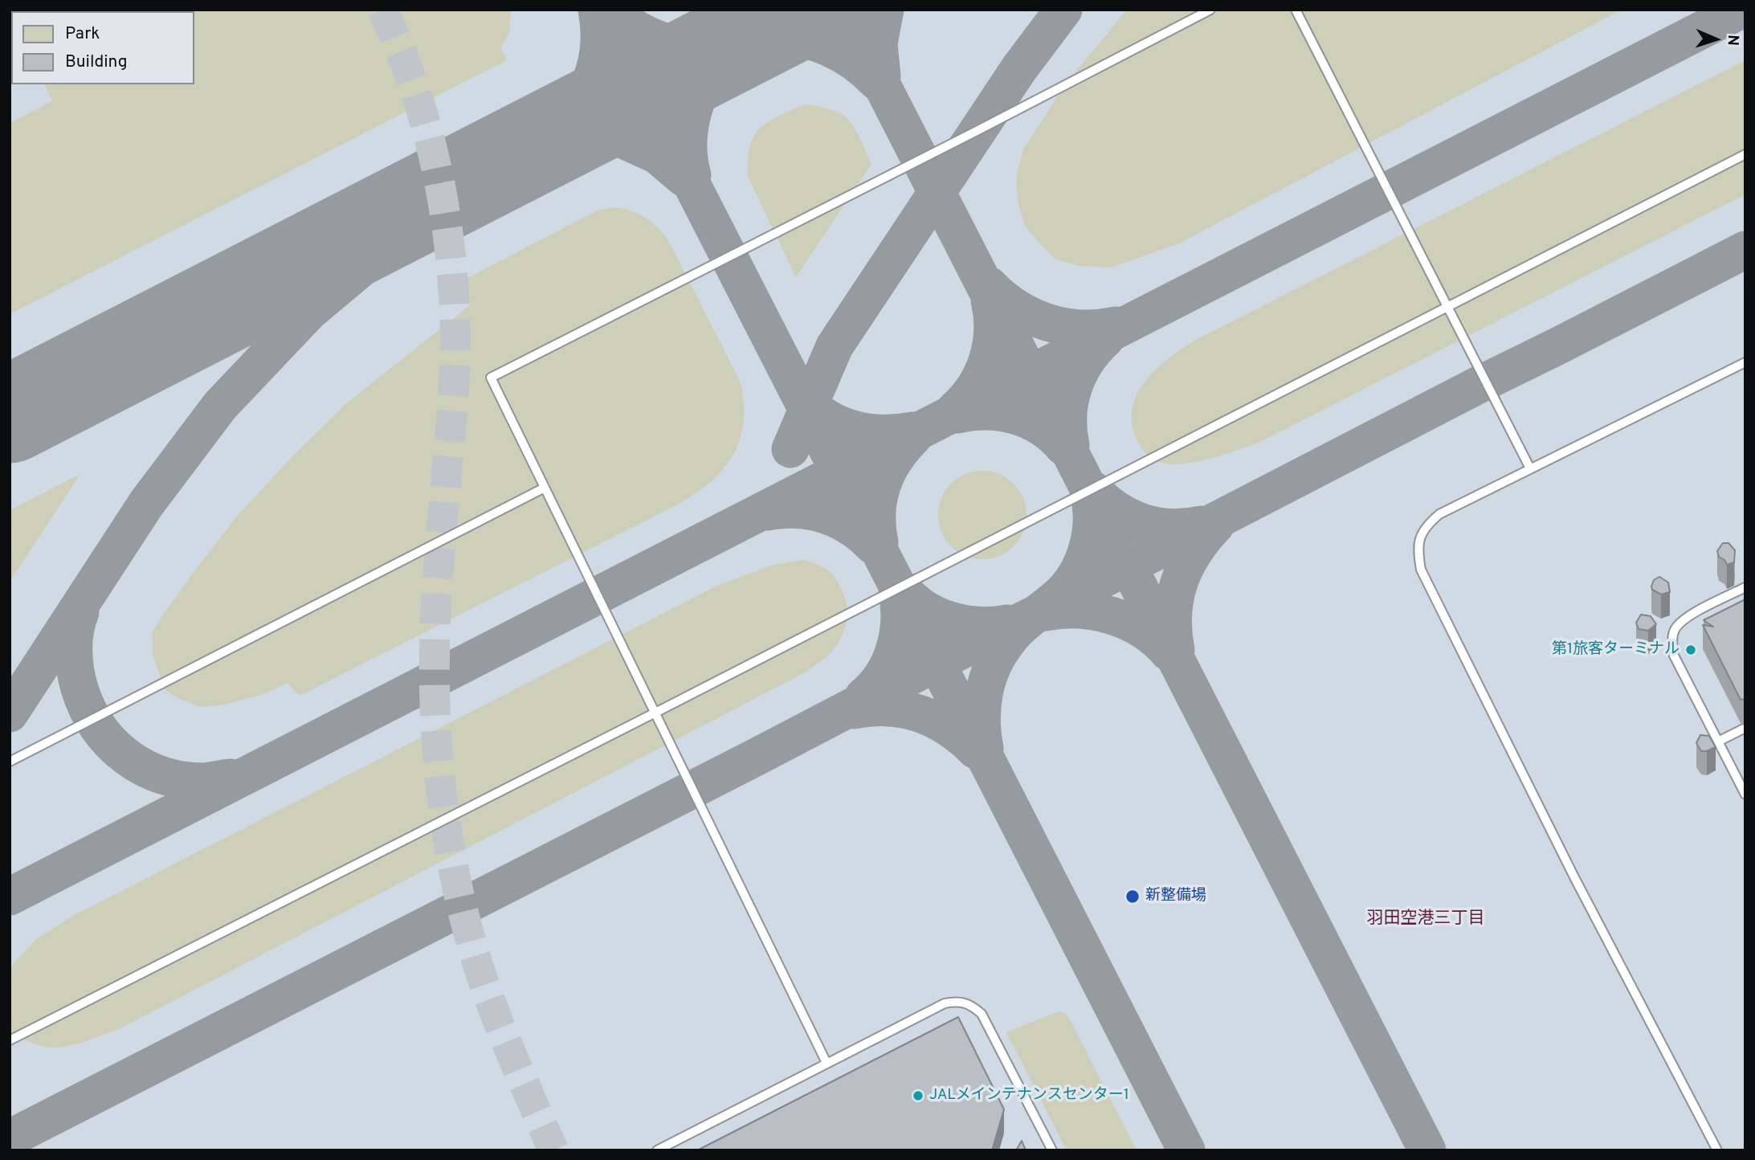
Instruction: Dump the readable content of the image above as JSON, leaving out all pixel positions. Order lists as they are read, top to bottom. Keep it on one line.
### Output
{"districts":["羽田空港三丁目"],"places":["第1旅客ターミナル","新整備場","JALメインテナンスセンター1"],"legend":["Park","Building"],"north":"right"}
